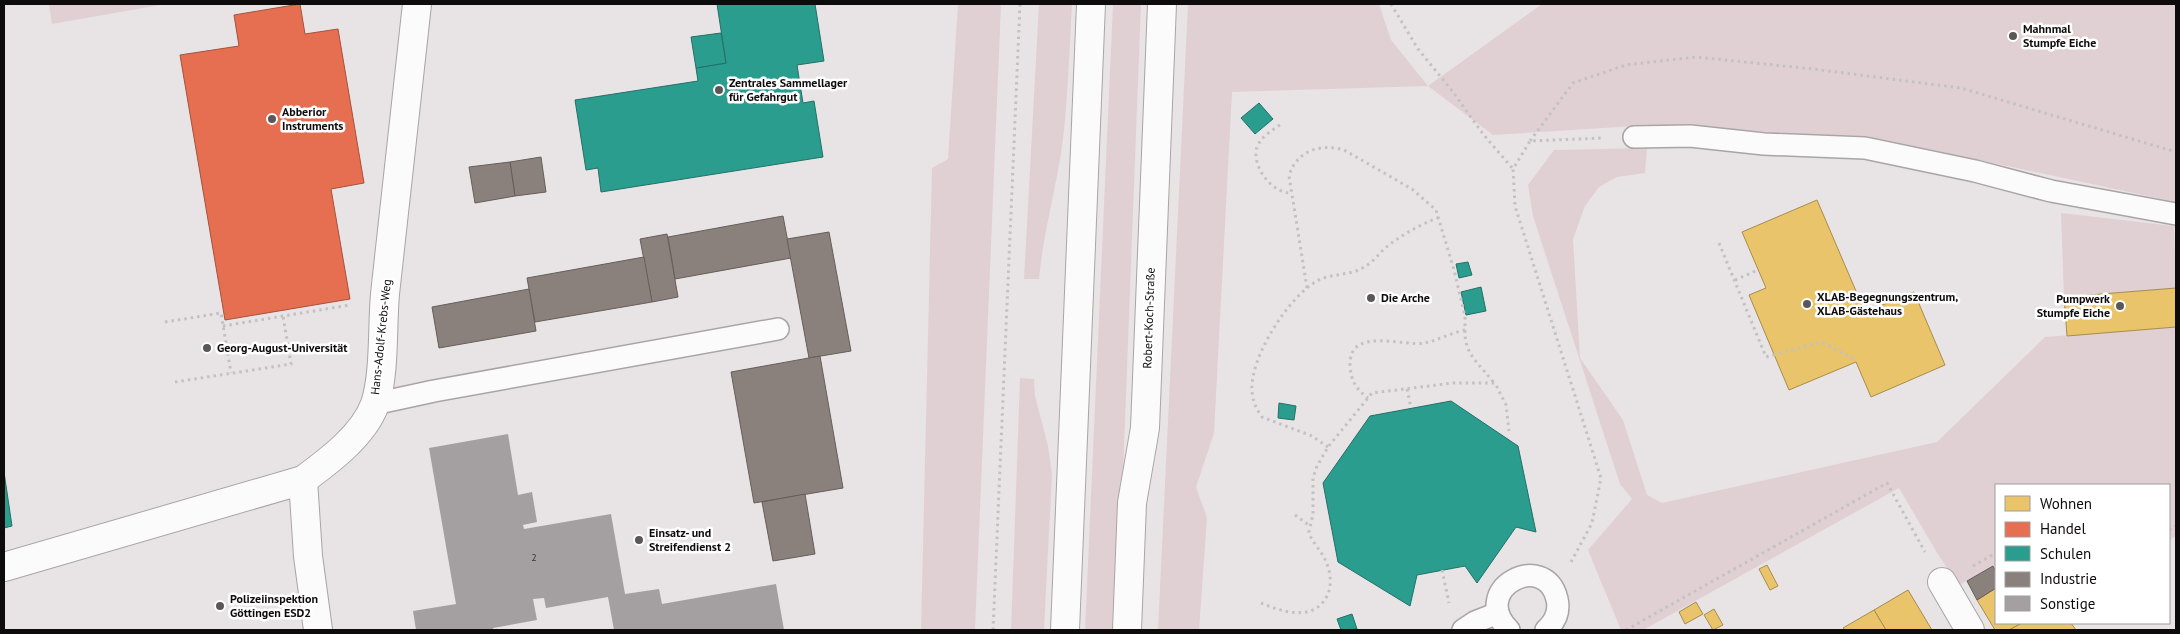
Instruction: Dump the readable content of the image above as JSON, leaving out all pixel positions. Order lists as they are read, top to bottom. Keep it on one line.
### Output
{"streets":{"street":["Robert-Koch-Straße","Hans-Adolf-Krebs-Weg"]},"places":["Mahnmal Stumpfe Eiche","Zentrales Sammellager für Gefahrgut","Abberior Instruments","Die Arche","XLAB-Begegnungszentrum, XLAB-Gästehaus","Pumpwerk Stumpfe Eiche","Georg-August-Universität","Einsatz- und Streifendienst 2","Polizeiinspektion Göttingen ESD2"],"house_numbers":["2"],"legend":["Wohnen","Handel","Schulen","Industrie","Sonstige"]}
